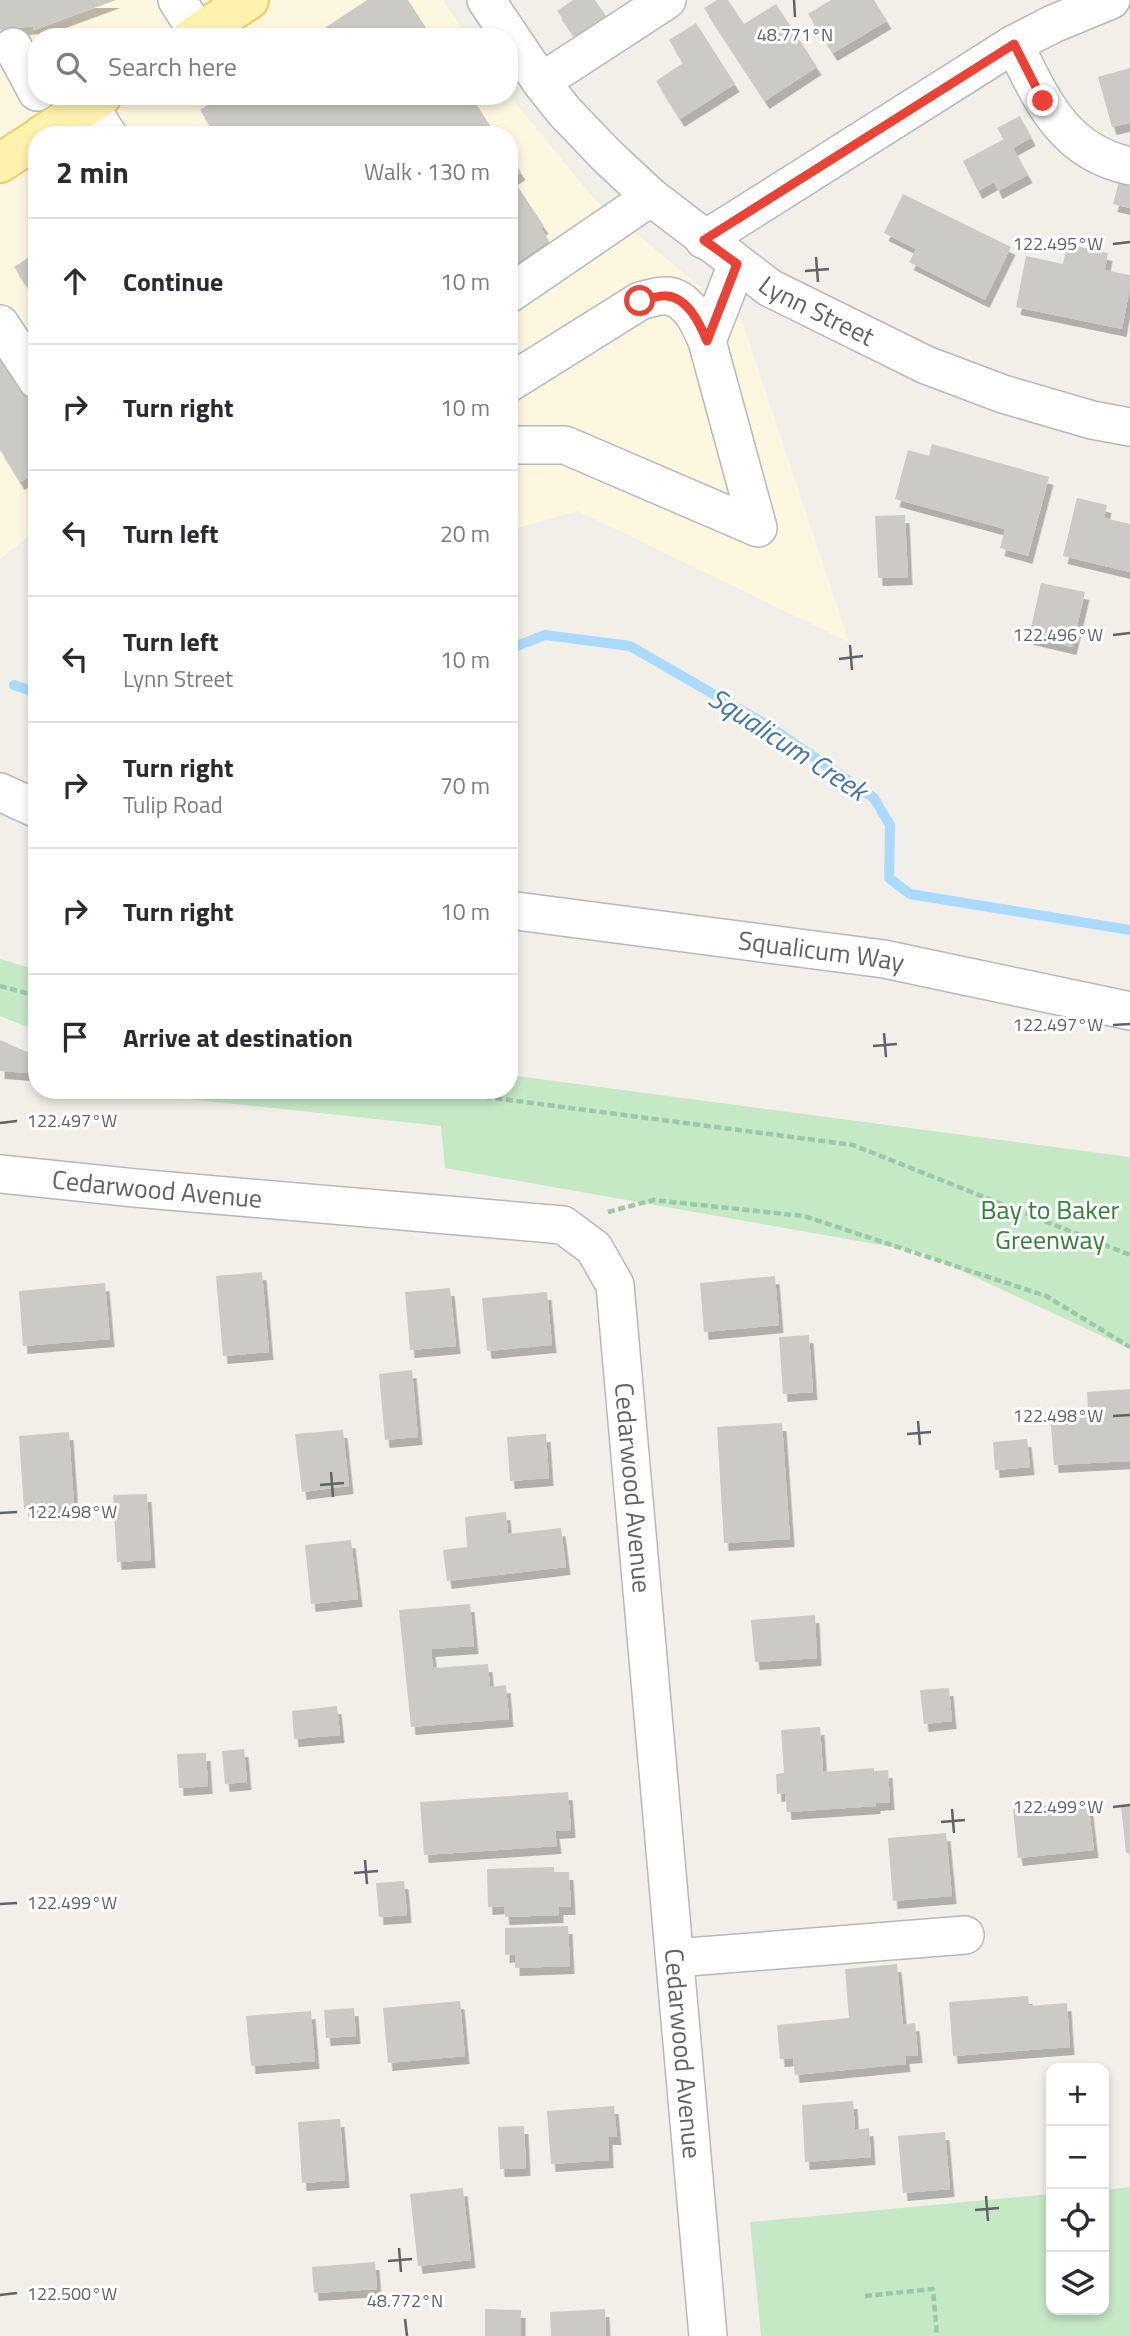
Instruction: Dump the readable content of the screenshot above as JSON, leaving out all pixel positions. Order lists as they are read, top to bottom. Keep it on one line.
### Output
{"streets":{"street":["Lynn Street","Squalicum Way","Cedarwood Avenue"]},"water":["Squalicum Creek"],"parks":["Bay to Baker Greenway"],"page":{"search":"Search here","heading":["2 min","Walk · 130 m"],"list":[["Continue","10 m"],["Turn right","10 m"],["Turn left","20 m"],["Turn left","Lynn Street","10 m"],["Turn right","Tulip Road","70 m"],["Turn right","10 m"],"Arrive at destination"],"map_buttons":["+","−"]},"coordinates":["48.771°N","122.495°W","122.496°W","122.497°W","122.498°W","122.499°W","122.500°W","48.772°N"]}
